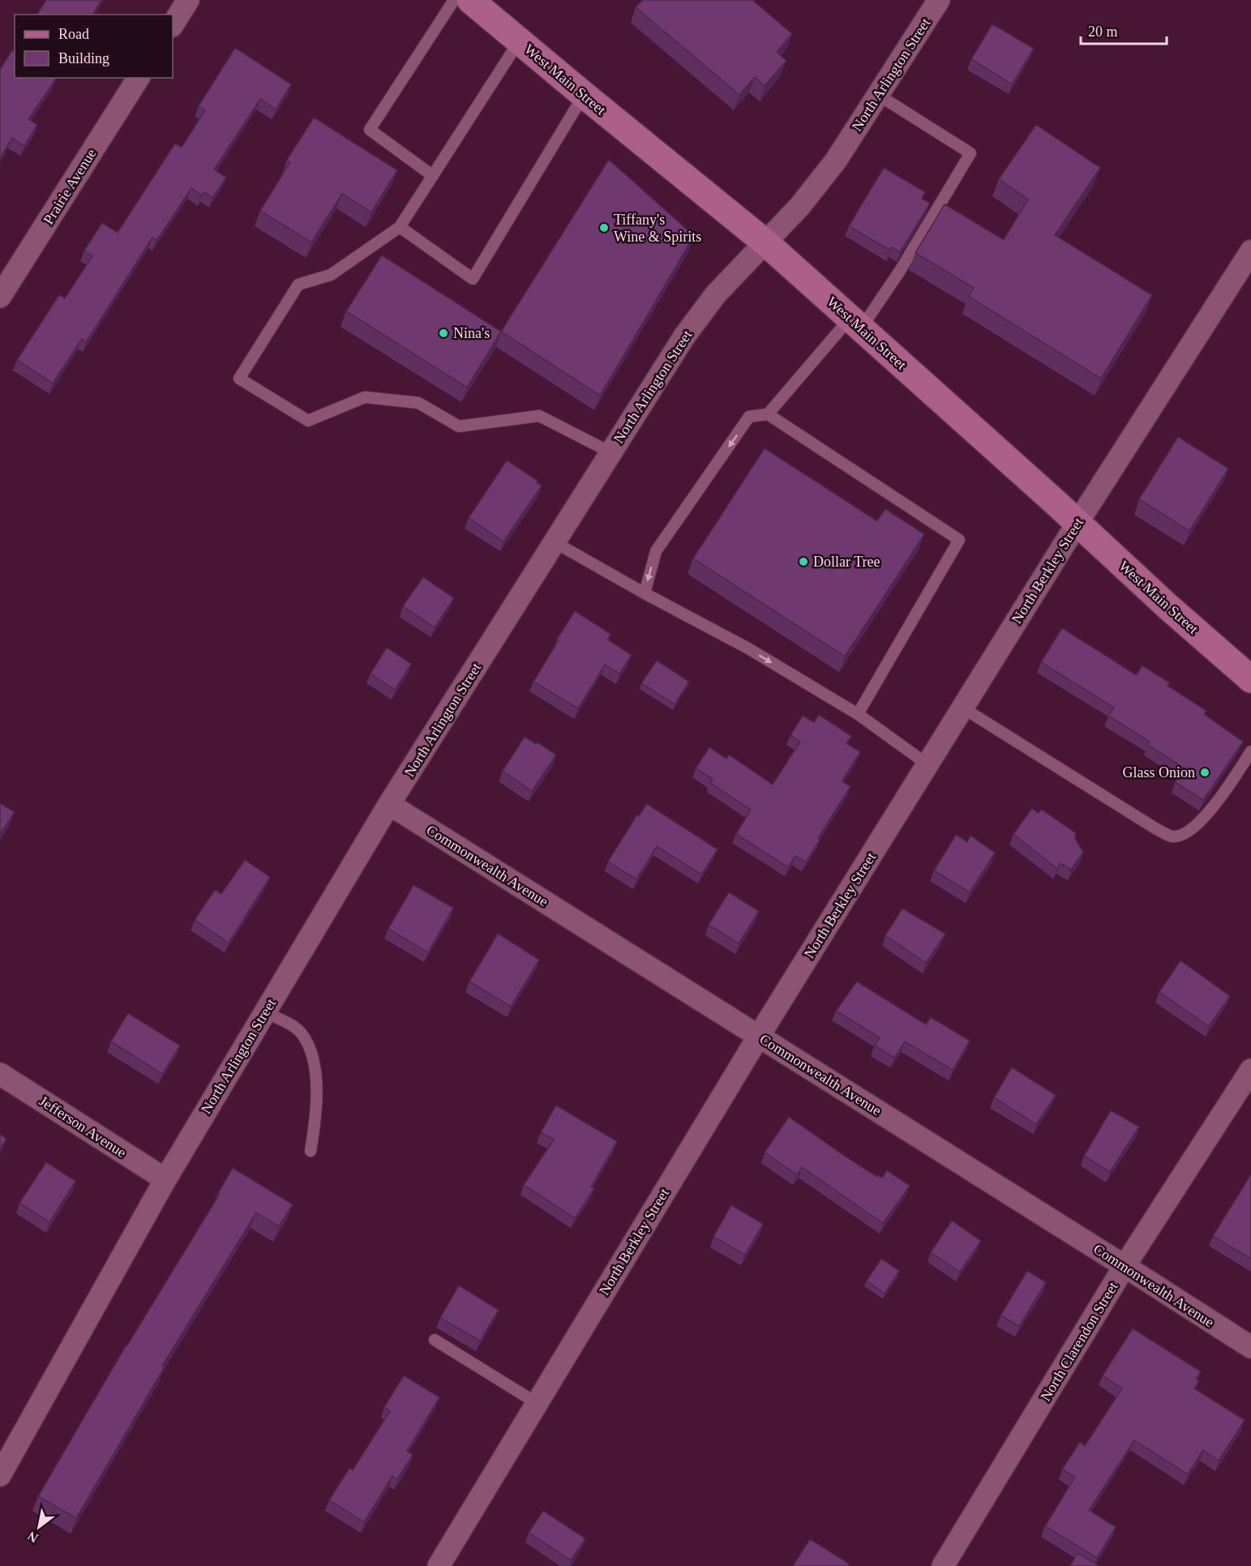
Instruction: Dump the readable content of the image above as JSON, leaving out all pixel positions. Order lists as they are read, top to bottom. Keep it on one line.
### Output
{"streets":{"main road":["West Main Street"],"street":["North Arlington Street","Prairie Avenue","North Berkley Street","Commonwealth Avenue","Jefferson Avenue","North Clarendon Street"]},"crossings":[["North Arlington Street","West Main Street"],["North Arlington Street","Commonwealth Avenue"],["North Arlington Street","Jefferson Avenue"],["West Main Street","North Berkley Street"],["North Berkley Street","Commonwealth Avenue"],["Commonwealth Avenue","North Clarendon Street"]],"places":["Tiffany's Wine & Spirits","Nina's","Dollar Tree","Glass Onion"],"legend":["Road","Building"],"scale_bar":"20 m","north":"bottom left"}
